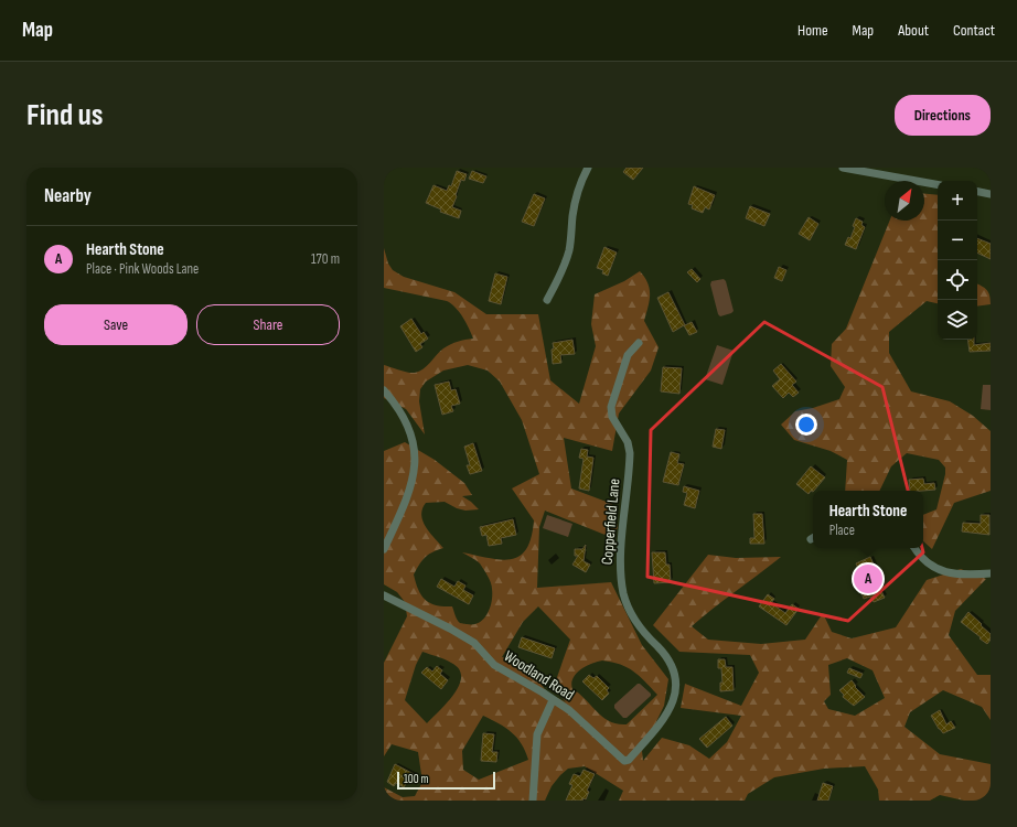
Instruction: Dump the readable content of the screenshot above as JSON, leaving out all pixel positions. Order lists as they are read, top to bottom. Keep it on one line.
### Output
{"streets":{"street":["Copperfield Lane","Woodland Road"]},"crossings":[["Copperfield Lane","Woodland Road"]],"scale_bar":"100 m","north":"top right","page":{"header":"Map","nav":["Home","Map","About","Contact"],"buttons":["Directions",["Save","Share"]],"title":"Find us","heading":"Nearby","map_buttons":["+","−"],"list":[{"mark":"A","name":"Hearth Stone","note":"Place · Pink Woods Lane","value":"170 m"}],"popup":["Hearth Stone","Place"],"pins":"A","scale":"100 m"}}
